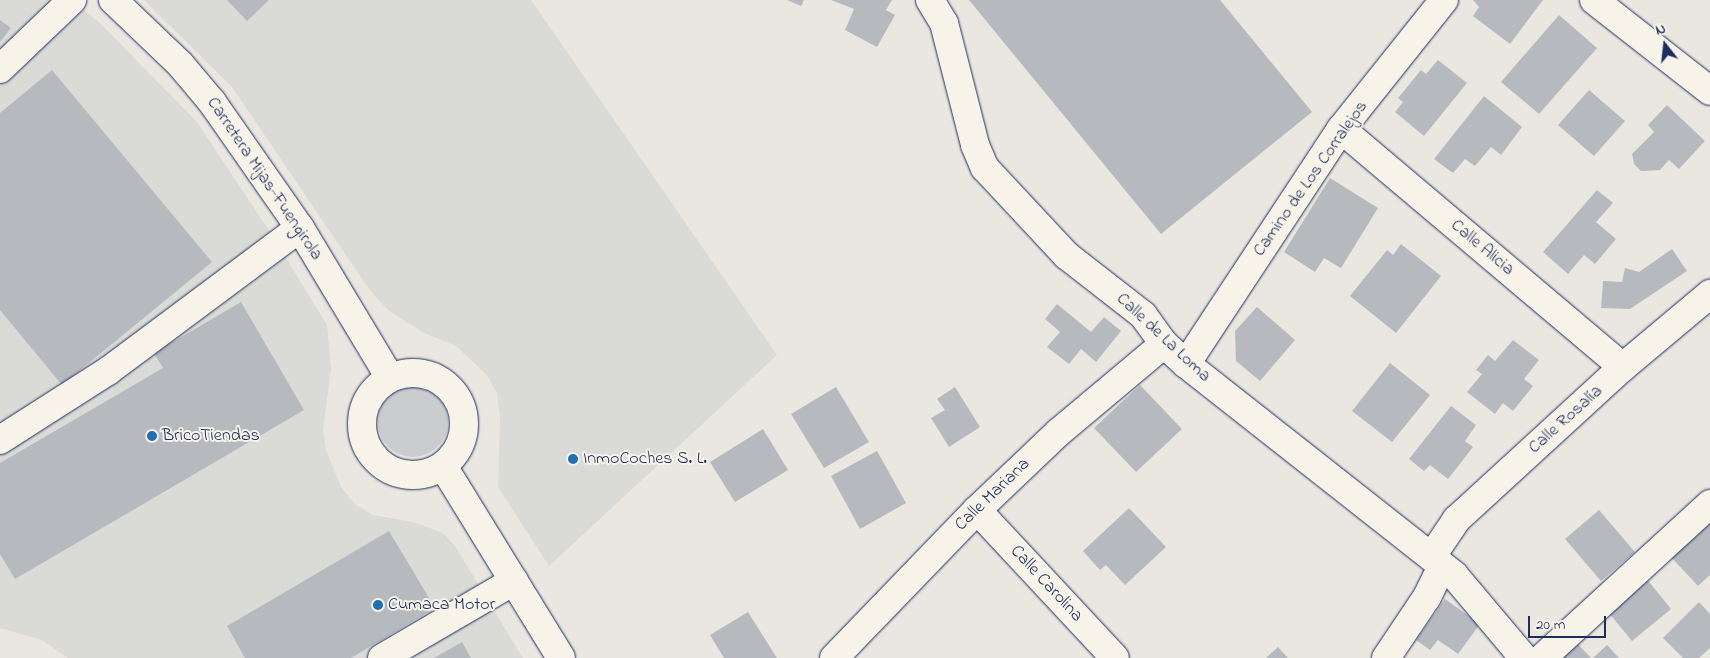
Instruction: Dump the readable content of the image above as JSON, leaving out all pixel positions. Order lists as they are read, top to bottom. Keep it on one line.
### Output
{"streets":{"street":["Carretera Mijas-Fuengirola","Camino de Los Corralejos","Calle Alicia","Calle de La Loma","Calle Rosalía","Calle Mariana","Calle Carolina"]},"crossings":[["Camino de Los Corralejos","Calle Alicia"],["Camino de Los Corralejos","Calle de La Loma"],["Calle Alicia","Calle Rosalía"],["Calle de La Loma","Calle Rosalía"],["Calle de La Loma","Calle Mariana"],["Calle Mariana","Calle Carolina"]],"places":["BricoTiendas","InmoCoches S. L.","Cumaca Motor"],"scale_bar":"20 m","north":"top"}
